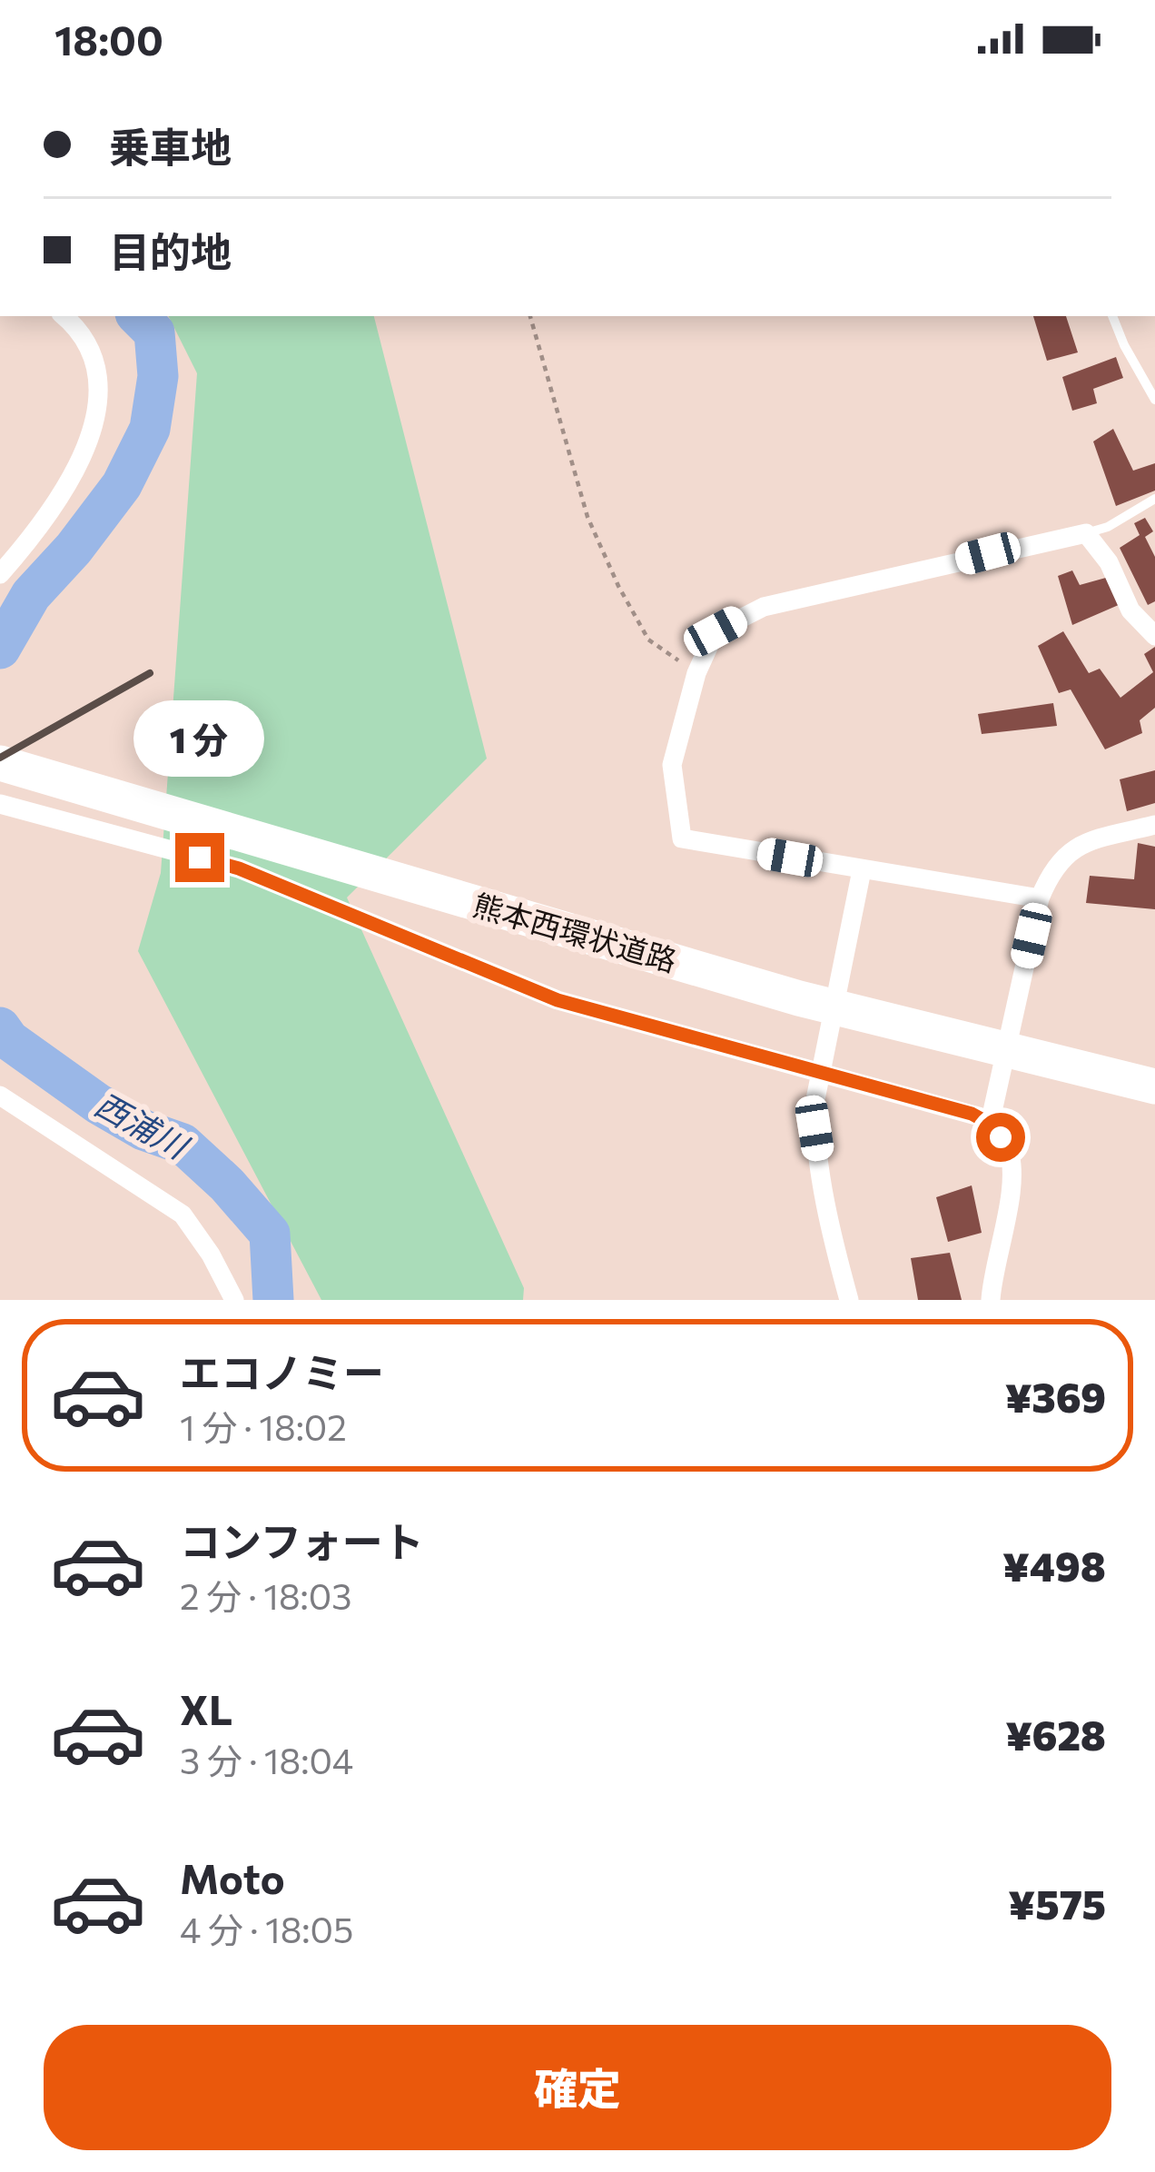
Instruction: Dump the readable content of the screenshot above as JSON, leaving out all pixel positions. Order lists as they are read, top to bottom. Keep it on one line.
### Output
{"streets":{"highway":["熊本西環状道路"]},"water":["西浦川"],"page":{"status":"18:00","banner":["乗車地","目的地"],"bubble":"1 分","list":[{"name":"エコノミー","note":"1 分 · 18:02","value":"¥369"},{"name":"コンフォート","note":"2 分 · 18:03","value":"¥498"},{"name":"XL","note":"3 分 · 18:04","value":"¥628"},{"name":"Moto","note":"4 分 · 18:05","value":"¥575"}],"buttons":"確定"}}
